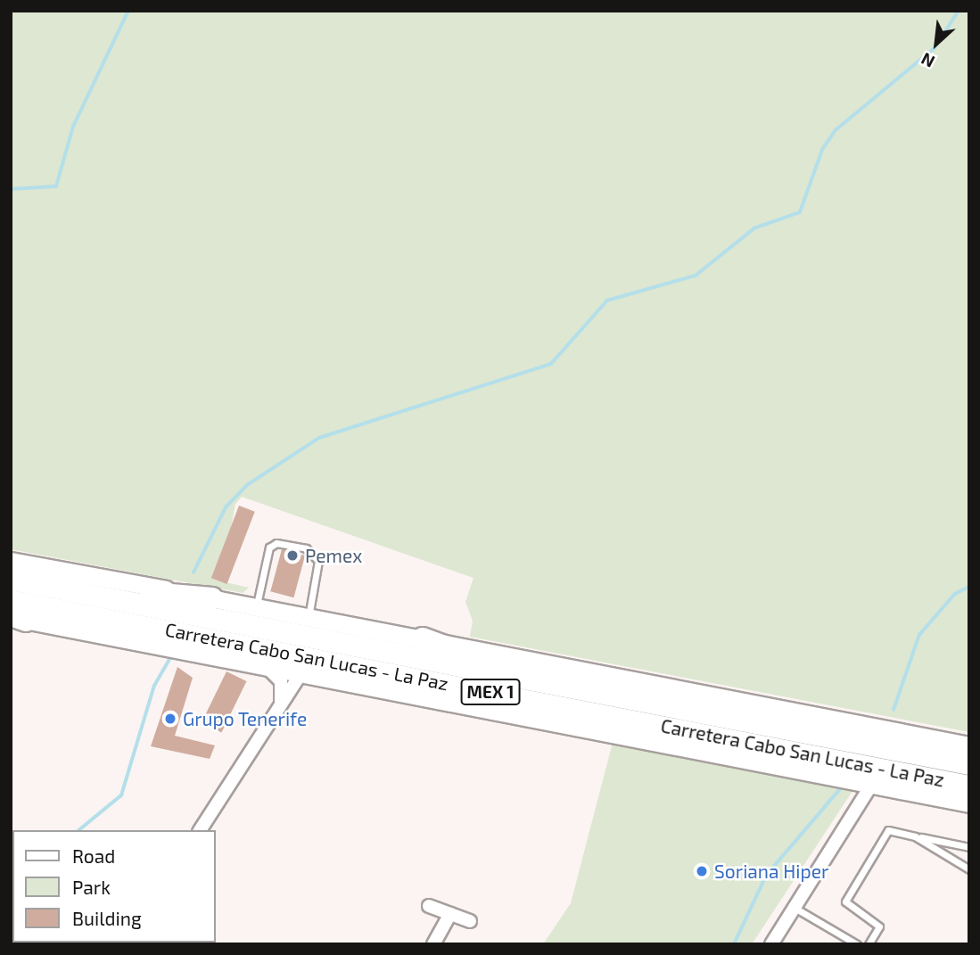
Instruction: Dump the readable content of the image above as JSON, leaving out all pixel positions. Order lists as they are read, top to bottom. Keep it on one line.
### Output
{"streets":{"highway":["Carretera Cabo San Lucas - La Paz","MEX 1"]},"places":["Pemex","Grupo Tenerife","Soriana Hiper"],"legend":["Road","Park","Building"],"north":"bottom left"}
